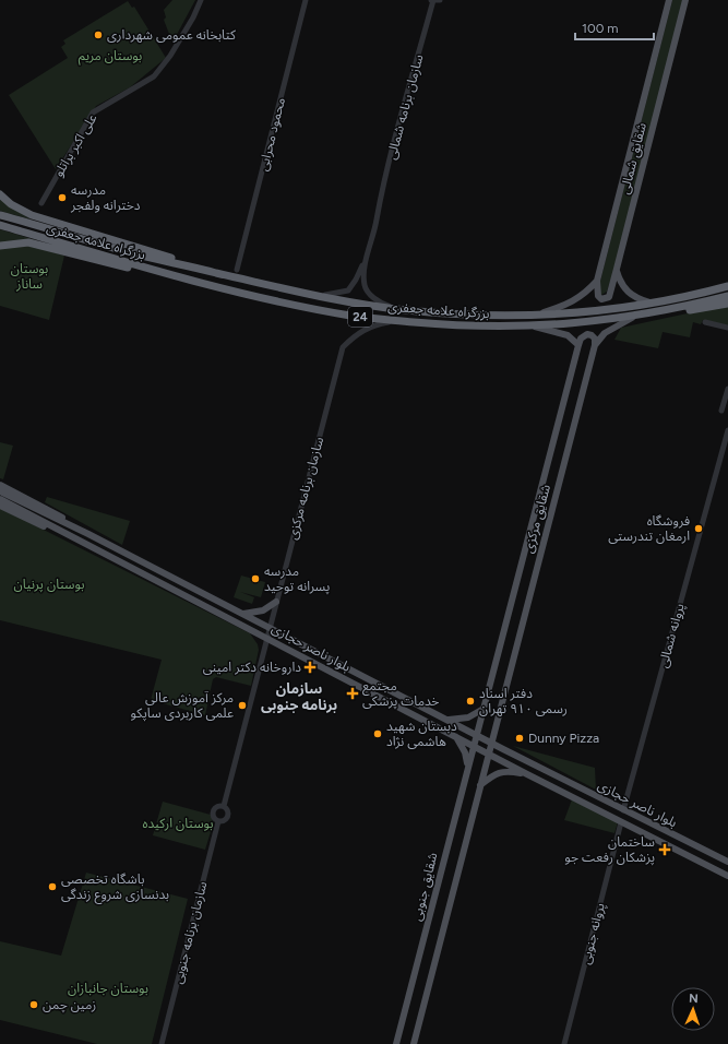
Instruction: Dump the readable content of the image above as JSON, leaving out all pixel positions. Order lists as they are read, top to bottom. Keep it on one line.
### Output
{"streets":{"highway":["بزرگراه علامه جعفری","24"],"main road":["شقایق شمالی","شقایق مرکزی","بلوار ناصر حجازی","شقایق جنوبی"],"street":["سازمان برنامه شمالی","محمود محرابی","علی اکبر براتلو","سازمان برنامه مرکزی","پروانه شمالی","سازمان برنامه جنوبی","پروانه جنوبی"]},"crossings":[["بزرگراه علامه جعفری","سازمان برنامه مرکزی"],["سازمان برنامه مرکزی","بلوار ناصر حجازی"],["شقایق مرکزی","بلوار ناصر حجازی"],["شقایق مرکزی","شقایق جنوبی"],["پروانه شمالی","بلوار ناصر حجازی"],["بلوار ناصر حجازی","شقایق جنوبی"],["بلوار ناصر حجازی","پروانه جنوبی"]],"districts":["سازمان برنامه جنوبی"],"parks":["بوستان مریم","بوستان ساناز","بوستان پرنیان","بوستان ارکیده","بوستان جانبازان"],"places":{"other":["کتابخانه عمومی شهرداری","مدرسه دخترانه ولفجر","فروشگاه ارمغان تندرستی","مدرسه پسرانه توحید","دفتر اسناد رسمی ۹۱۰ تهران","مرکز آموزش عالی علمی کاربردی ساپکو","دبستان شهید هاشمی نژاد","Dunny Pizza","باشگاه تخصصی بدنسازی شروع زندگی","زمین چمن"],"health":["داروخانه دکتر امینی","مجتمع خدمات پزشکی","ساختمان پزشكان رفعت جو"]},"scale_bar":"100 m","north":"top"}
